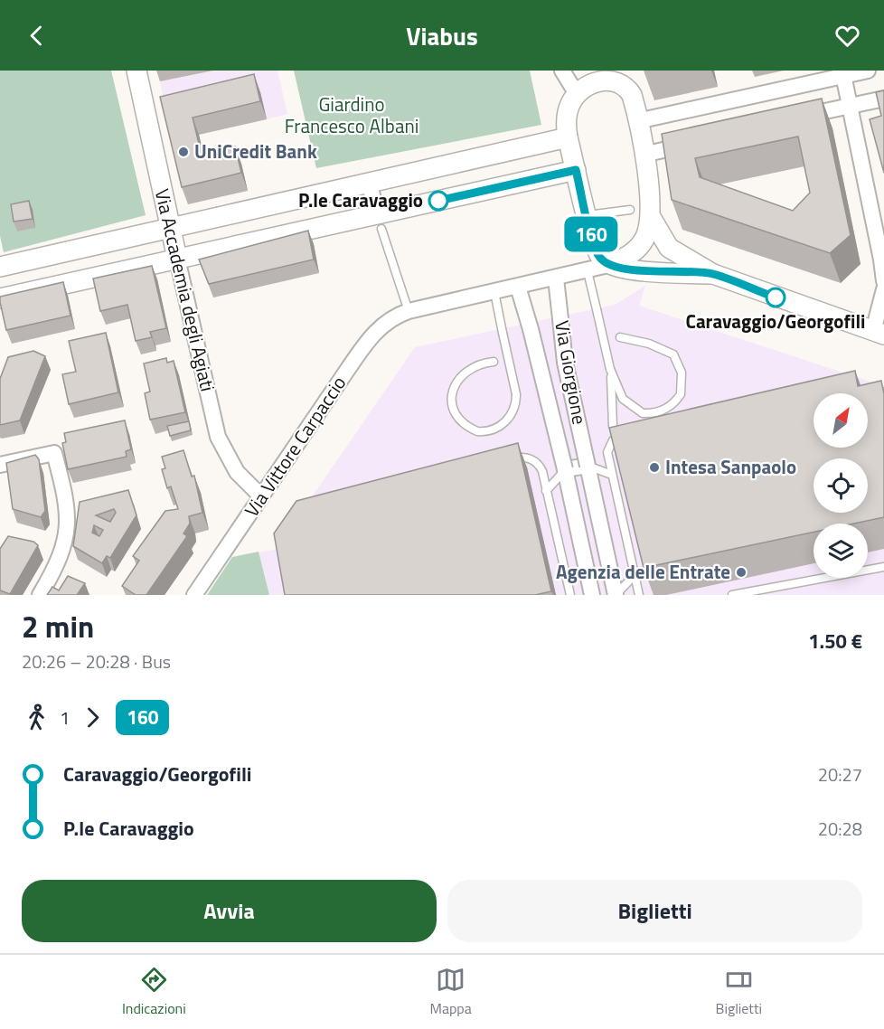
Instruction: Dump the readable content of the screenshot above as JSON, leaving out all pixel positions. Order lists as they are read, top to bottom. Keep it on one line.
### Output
{"streets":{"street":["Via Accademia degli Agiati","Via Giorgione","Via Vittore Carpaccio"]},"crossings":[["Via Accademia degli Agiati","Via Vittore Carpaccio"],["Via Giorgione","Via Vittore Carpaccio"]],"parks":["Giardino Francesco Albani"],"places":["UniCredit Bank","P.le Caravaggio","Caravaggio/Georgofili","Intesa Sanpaolo","Agenzia delle Entrate"],"lines":["bus line 160"],"north":"top right","page":{"header":"Viabus","on_map":"160","heading":["2 min","20:26 – 20:28 · Bus","1.50 €"],"legs":["1","160"],"list":[{"name":"Caravaggio/Georgofili","value":"20:27"},{"name":"P.le Caravaggio","value":"20:28"}],"buttons":["Avvia","Biglietti"],"tabs":["Indicazioni","Mappa","Biglietti"]}}
